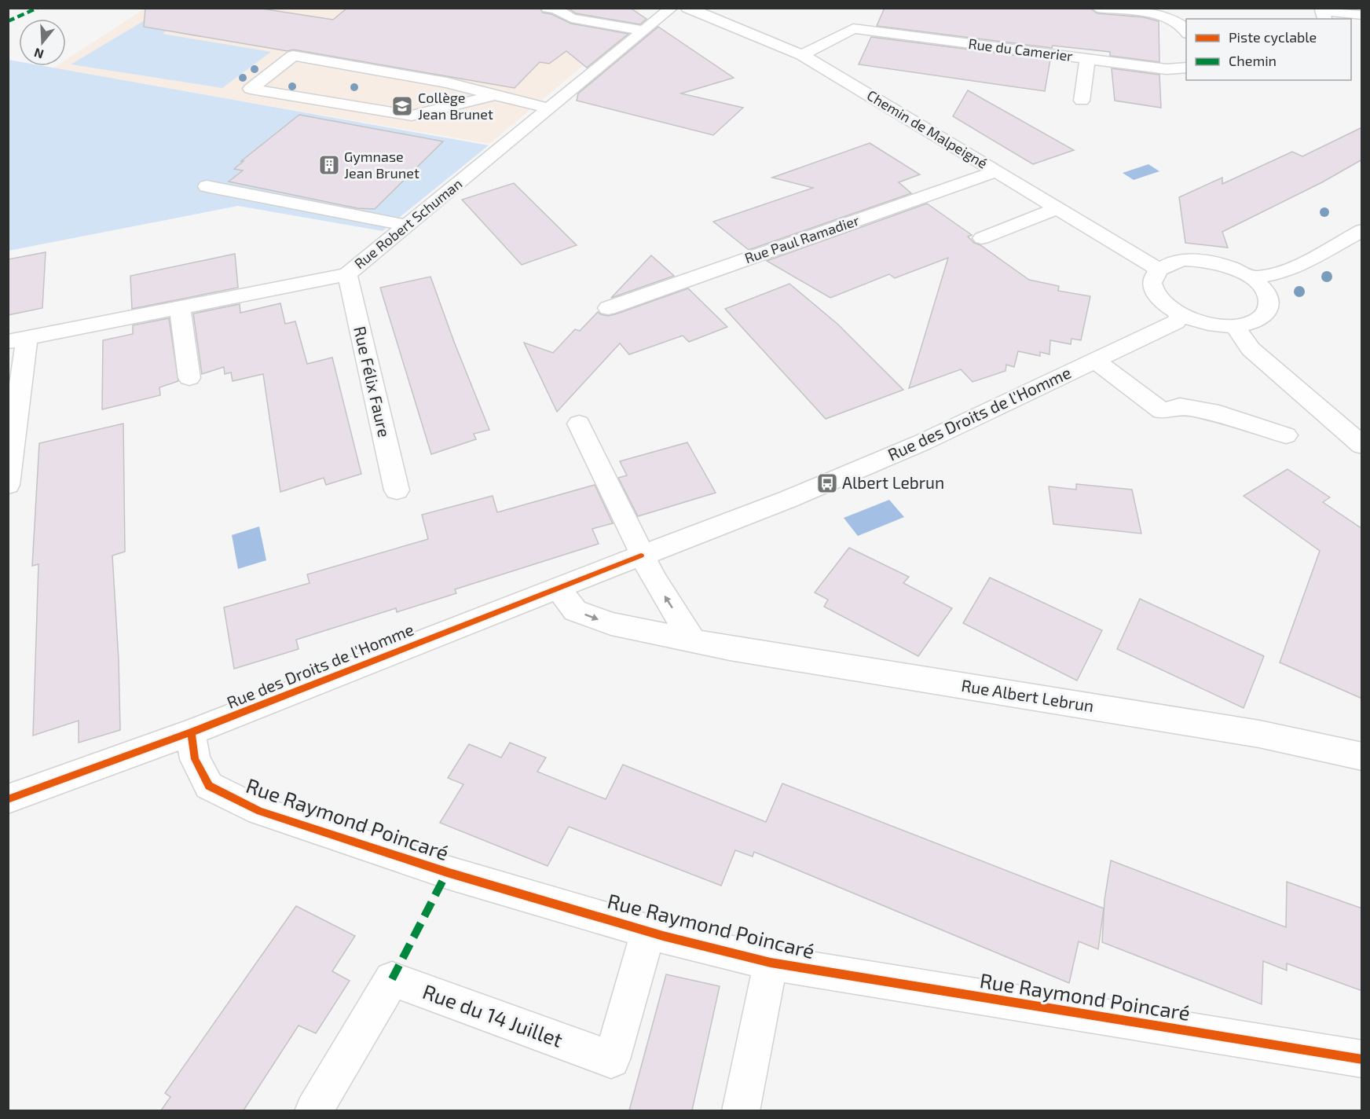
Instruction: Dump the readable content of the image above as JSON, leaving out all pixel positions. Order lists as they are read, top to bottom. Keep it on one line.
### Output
{"streets":{"street":["Rue du Camerier","Chemin de Malpeigné","Rue Robert Schuman","Rue Paul Ramadier","Rue Félix Faure","Rue des Droits de l'Homme","Rue Albert Lebrun","Rue Raymond Poincaré","Rue du 14 Juillet"]},"crossings":[["Rue du Camerier","Chemin de Malpeigné"],["Chemin de Malpeigné","Rue Paul Ramadier"],["Rue Robert Schuman","Rue Félix Faure"],["Rue des Droits de l'Homme","Rue Albert Lebrun"],["Rue des Droits de l'Homme","Rue Raymond Poincaré"],["Rue Raymond Poincaré","Rue du 14 Juillet"]],"places":{"school or university":["Collège Jean Brunet"],"building":["Gymnase Jean Brunet"],"bus stop":["Albert Lebrun"]},"legend":["Piste cyclable","Chemin"],"north":"bottom"}
